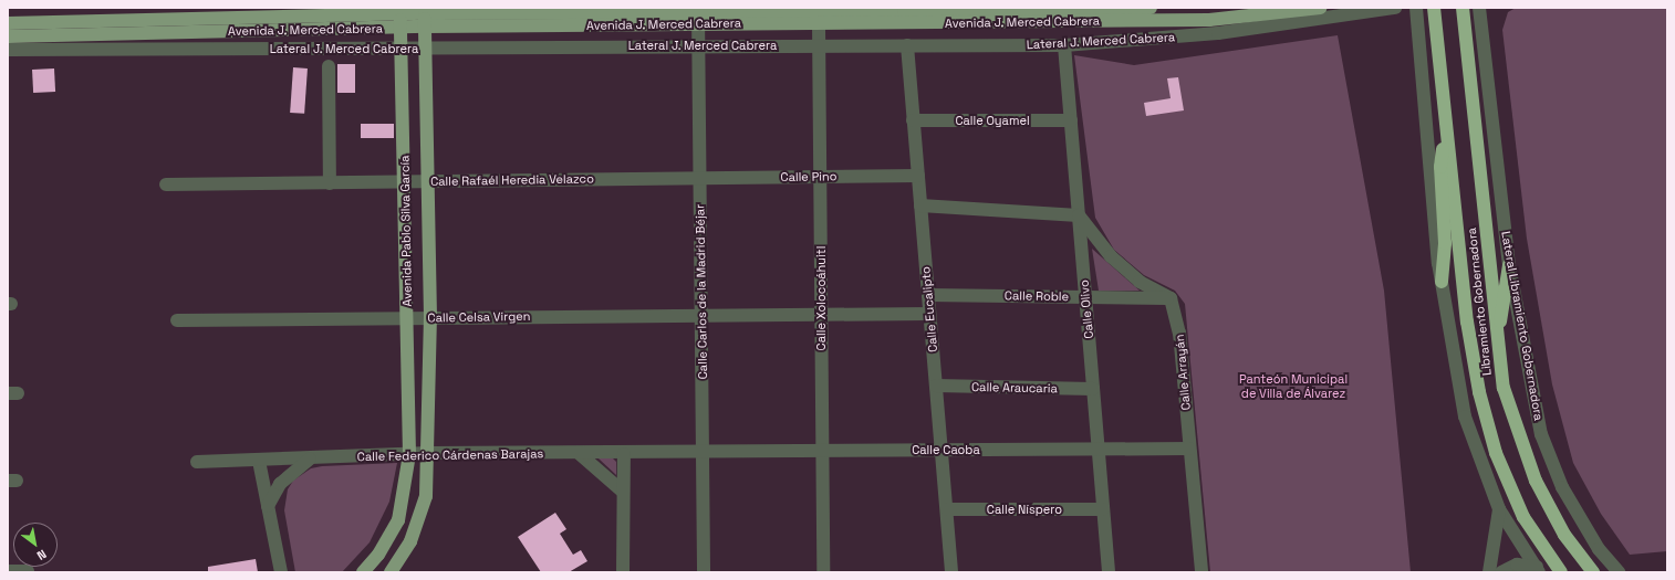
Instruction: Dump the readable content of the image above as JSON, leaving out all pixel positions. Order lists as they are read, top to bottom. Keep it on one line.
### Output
{"streets":{"highway":["Libramiento Gobernadora"],"main road":["Avenida J. Merced Cabrera","Avenida Pablo Silva García"],"street":["Lateral J. Merced Cabrera","Calle Oyamel","Calle Pino","Calle Rafaél Heredia Velazco","Calle Carlos de la Madrid Béjar","Calle Roble","Calle Xolocoáhuitl","Calle Eucalipto","Calle Olivo","Calle Celsa Virgen","Lateral Libramiento Gobernadora","Calle Arrayán","Calle Araucaria","Calle Caoba","Calle Federico Cárdenas Barajas","Calle Níspero"]},"crossings":[["Avenida J. Merced Cabrera","Avenida Pablo Silva García"],["Avenida J. Merced Cabrera","Calle Carlos de la Madrid Béjar"],["Avenida J. Merced Cabrera","Calle Xolocoáhuitl"],["Lateral J. Merced Cabrera","Avenida Pablo Silva García"],["Lateral J. Merced Cabrera","Calle Carlos de la Madrid Béjar"],["Lateral J. Merced Cabrera","Calle Xolocoáhuitl"],["Lateral J. Merced Cabrera","Calle Eucalipto"],["Lateral J. Merced Cabrera","Calle Olivo"],["Calle Oyamel","Calle Eucalipto"],["Calle Oyamel","Calle Olivo"],["Calle Pino","Calle Rafaél Heredia Velazco"],["Calle Pino","Calle Carlos de la Madrid Béjar"],["Calle Pino","Calle Xolocoáhuitl"],["Calle Pino","Calle Eucalipto"],["Calle Rafaél Heredia Velazco","Avenida Pablo Silva García"],["Calle Rafaél Heredia Velazco","Calle Carlos de la Madrid Béjar"],["Avenida Pablo Silva García","Calle Celsa Virgen"],["Avenida Pablo Silva García","Calle Federico Cárdenas Barajas"],["Calle Carlos de la Madrid Béjar","Calle Celsa Virgen"],["Calle Carlos de la Madrid Béjar","Calle Caoba"],["Calle Carlos de la Madrid Béjar","Calle Federico Cárdenas Barajas"],["Calle Roble","Calle Eucalipto"],["Calle Roble","Calle Olivo"],["Calle Roble","Calle Arrayán"],["Calle Xolocoáhuitl","Calle Caoba"],["Calle Eucalipto","Calle Araucaria"],["Calle Eucalipto","Calle Caoba"],["Calle Eucalipto","Calle Níspero"],["Calle Olivo","Calle Araucaria"],["Calle Olivo","Calle Caoba"],["Calle Olivo","Calle Níspero"],["Calle Arrayán","Calle Caoba"],["Calle Caoba","Calle Federico Cárdenas Barajas"]],"parks":["Panteón Municipal de Villa de Álvarez"],"north":"bottom right"}
